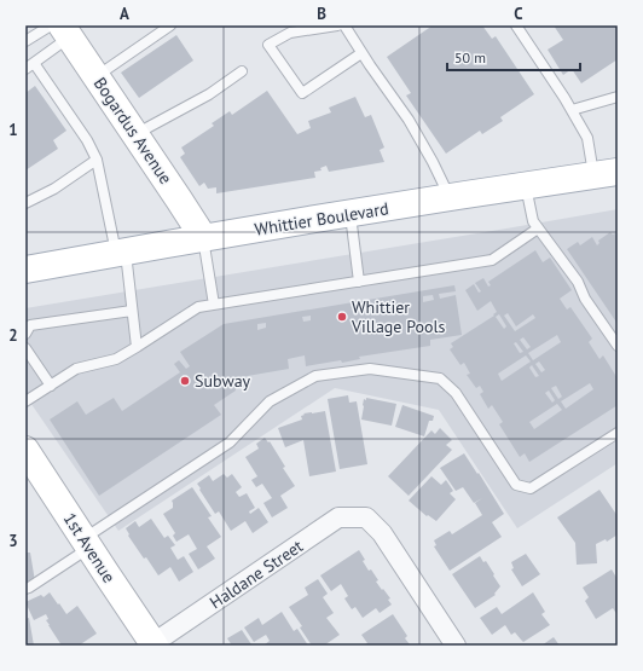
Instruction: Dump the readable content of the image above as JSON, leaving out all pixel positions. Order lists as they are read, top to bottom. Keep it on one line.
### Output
{"streets":{"main road":["Bogardus Avenue","Whittier Boulevard","1st Avenue"],"street":["Haldane Street"]},"crossings":[["Bogardus Avenue","Whittier Boulevard"],["1st Avenue","Haldane Street"]],"places":["Whittier Village Pools","Subway"],"scale_bar":"50 m","grid":{"columns":["A","B","C"],"rows":["1","2","3"]}}
